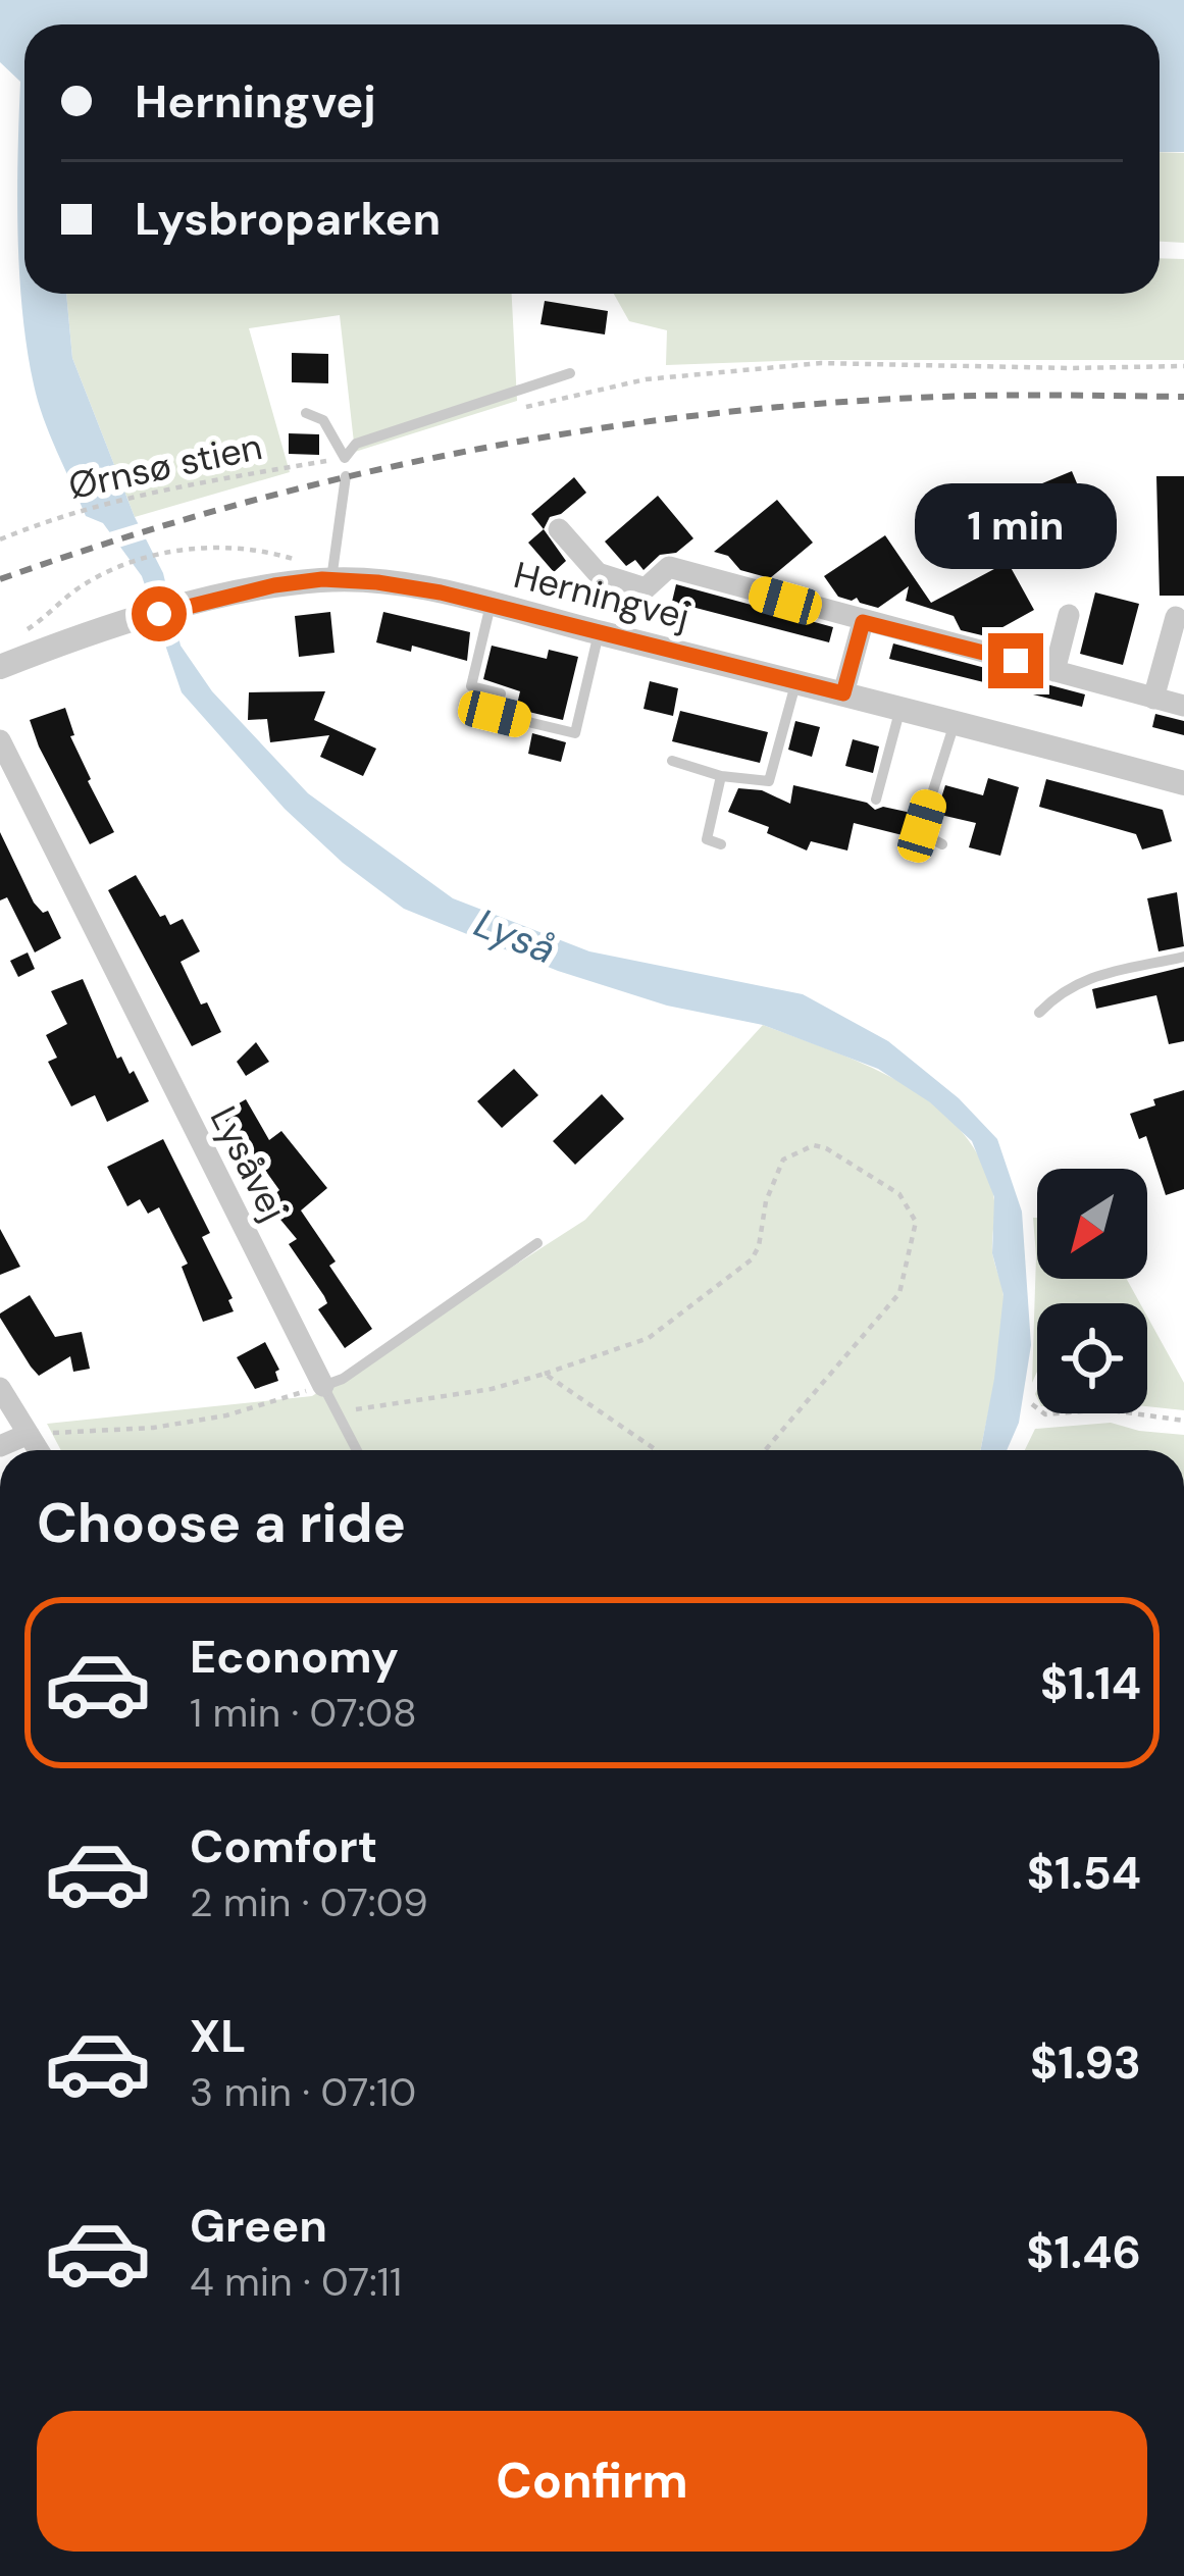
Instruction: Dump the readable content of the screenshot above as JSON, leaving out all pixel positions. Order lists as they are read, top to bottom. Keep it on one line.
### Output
{"streets":{"street":["Herningvej","Lysåvej"],"path":["Ørnsø stien"]},"water":["Lyså"],"north":"bottom left","page":{"banner":["Herningvej","Lysbroparken"],"bubble":"1 min","heading":"Choose a ride","list":[{"name":"Economy","note":"1 min · 07:08","value":"$1.14"},{"name":"Comfort","note":"2 min · 07:09","value":"$1.54"},{"name":"XL","note":"3 min · 07:10","value":"$1.93"},{"name":"Green","note":"4 min · 07:11","value":"$1.46"}],"buttons":"Confirm"}}
